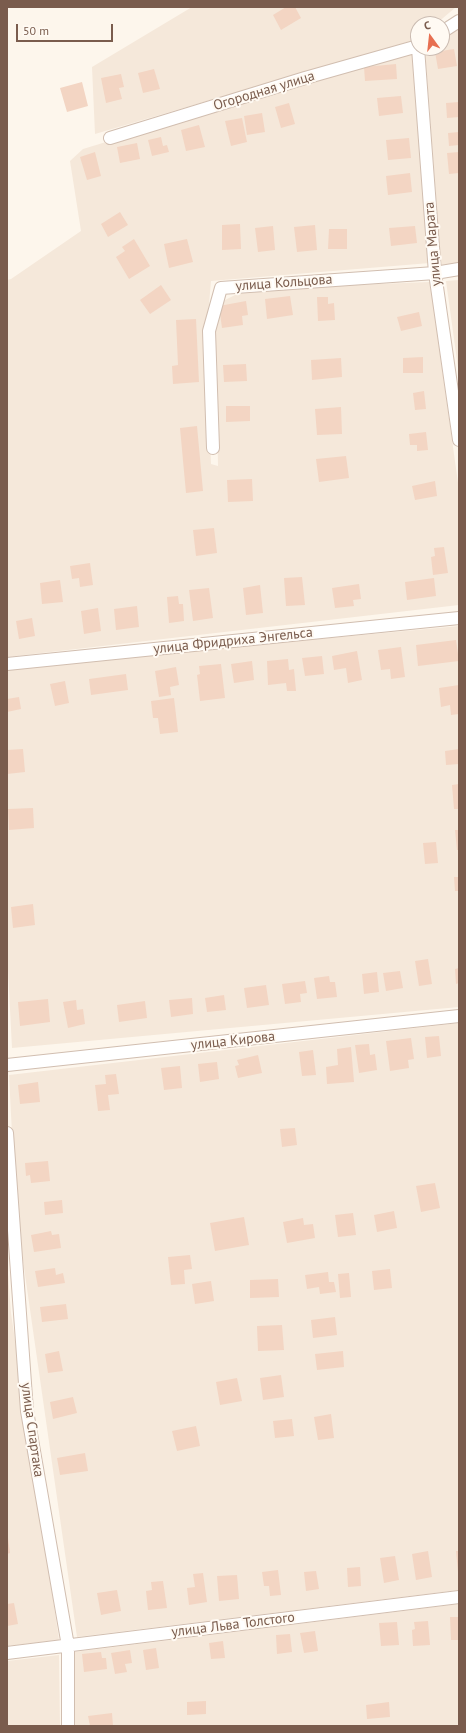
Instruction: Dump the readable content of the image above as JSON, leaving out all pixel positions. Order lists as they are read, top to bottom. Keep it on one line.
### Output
{"streets":{"street":["Огородная улица","улица Марата","улица Кольцова","улица Фридриха Энгельса","улица Кирова","улица Спартака","улица Льва Толстого"]},"crossings":[["улица Марата","улица Кольцова"],["улица Спартака","улица Льва Толстого"]],"scale_bar":"50 m","north":"top"}
